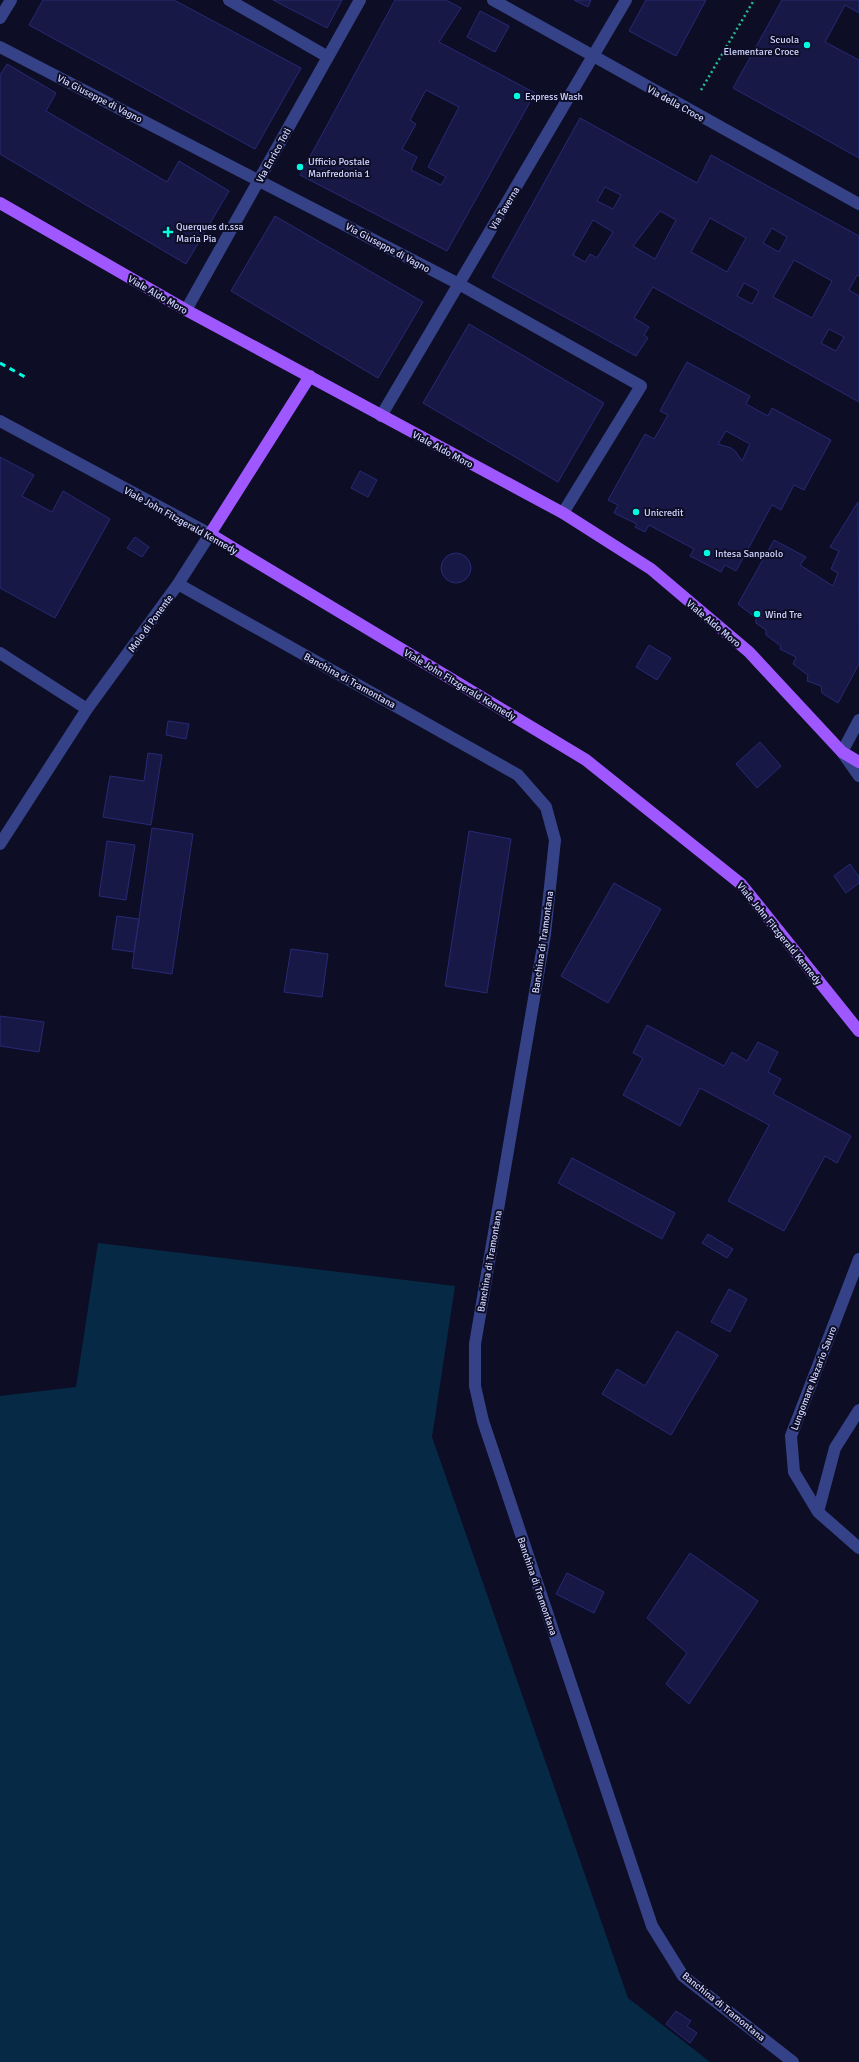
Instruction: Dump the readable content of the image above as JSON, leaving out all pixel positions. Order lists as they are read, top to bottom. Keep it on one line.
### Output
{"streets":{"main road":["Viale Aldo Moro","Viale John Fitzgerald Kennedy"],"street":["Via Giuseppe di Vagno","Via della Croce","Via Enrico Toti","Via Taverna","Molo di Ponente","Banchina di Tramontana","Lungomare Nazario Sauro"]},"crossings":[["Via Giuseppe di Vagno","Via Enrico Toti"],["Via Giuseppe di Vagno","Via Taverna"],["Via Giuseppe di Vagno","Viale Aldo Moro"],["Via della Croce","Via Taverna"],["Via Enrico Toti","Viale Aldo Moro"],["Via Taverna","Viale Aldo Moro"],["Viale John Fitzgerald Kennedy","Molo di Ponente"],["Molo di Ponente","Banchina di Tramontana"]],"places":{"other":["Scuola Elementare Croce","Express Wash","Ufficio Postale Manfredonia 1","Unicredit","Intesa Sanpaolo","Wind Tre"],"health":["Querques dr.ssa Maria Pia"]}}
